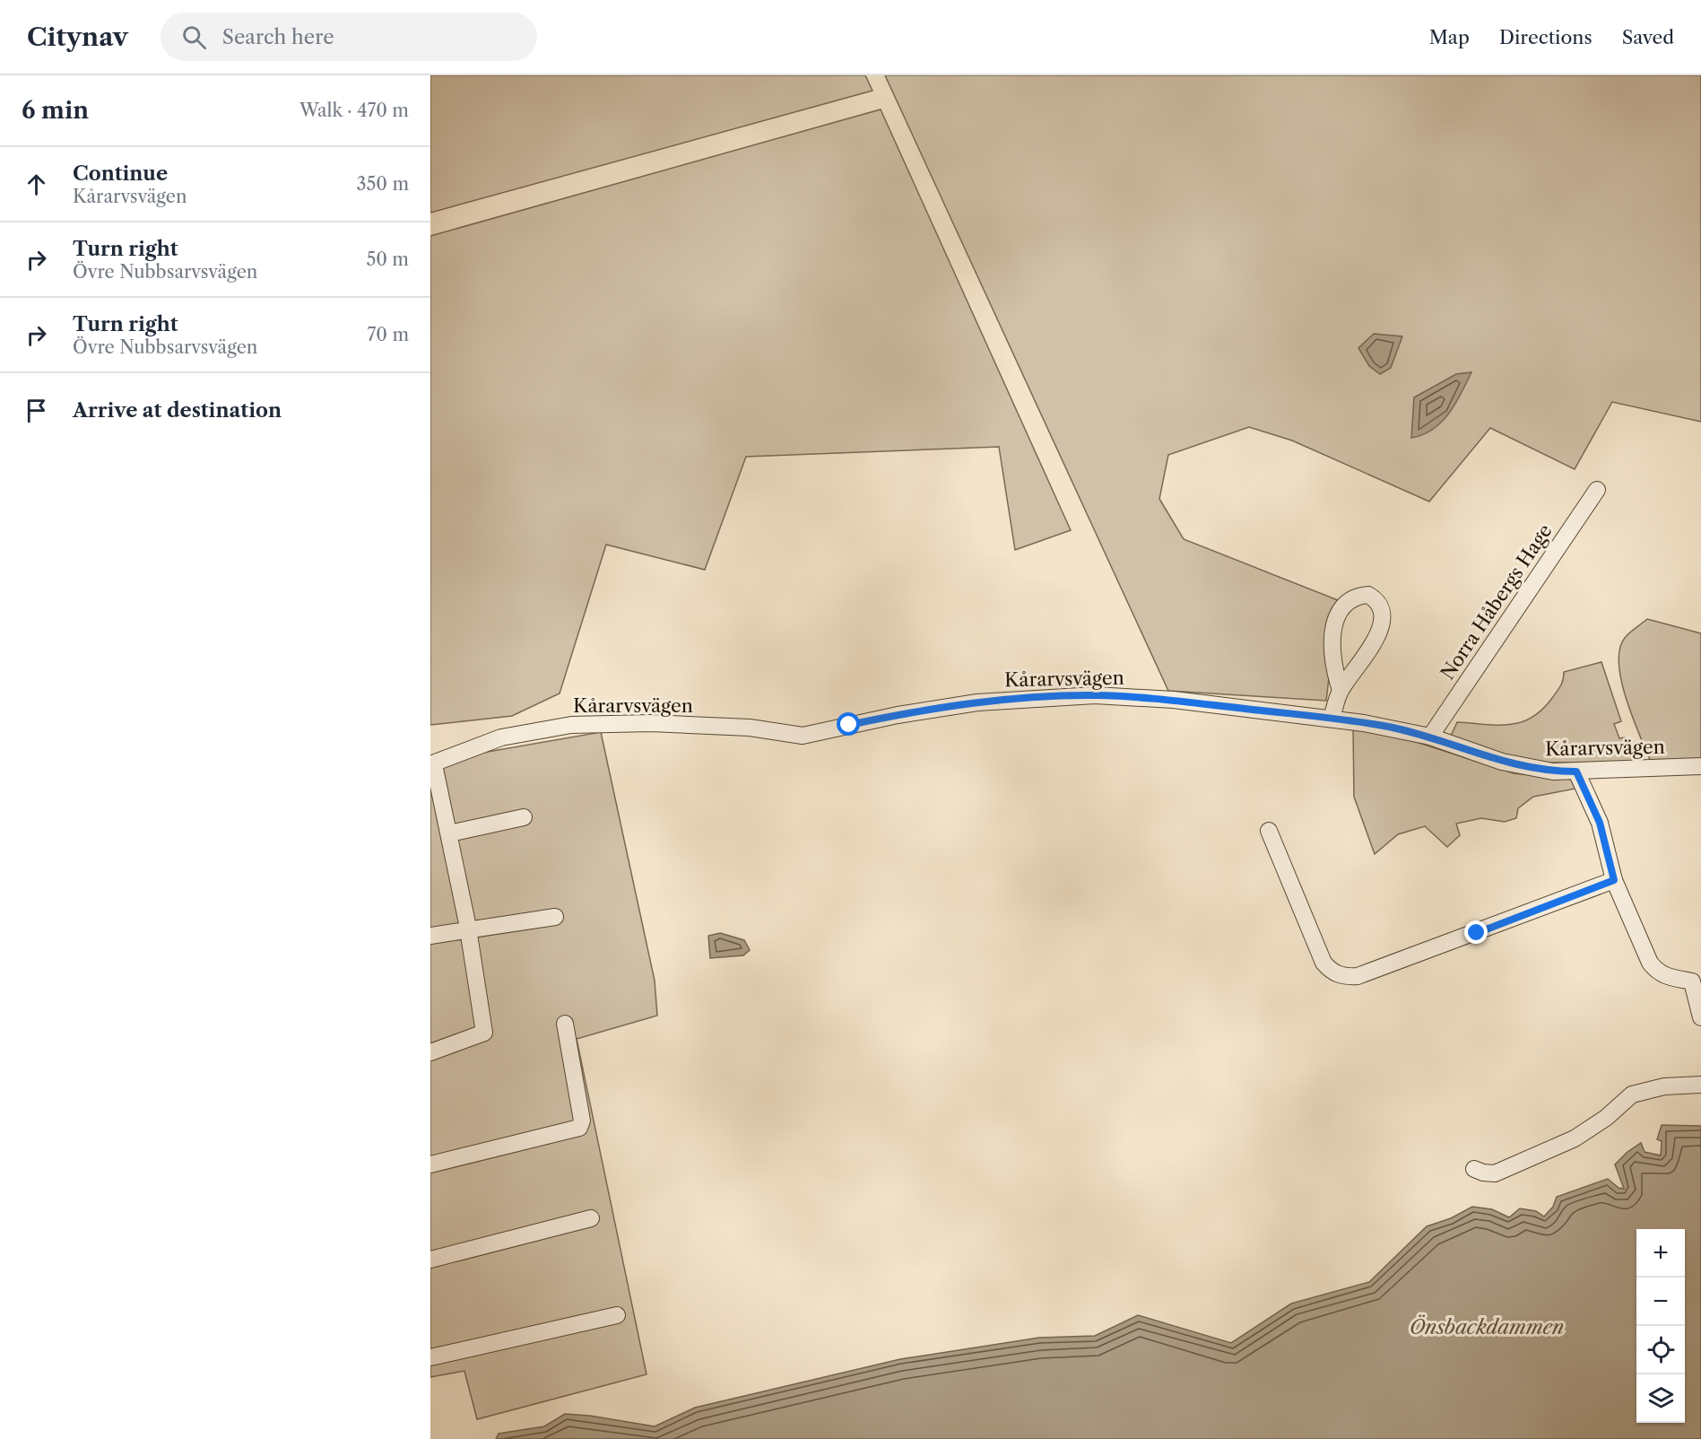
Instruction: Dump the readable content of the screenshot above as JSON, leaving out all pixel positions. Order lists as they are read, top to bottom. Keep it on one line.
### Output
{"streets":{"street":["Norra Håbergs Hage","Kårarvsvägen"]},"crossings":[["Norra Håbergs Hage","Kårarvsvägen"]],"water":["Önsbackdammen"],"page":{"header":"Citynav","search":"Search here","nav":["Map","Directions","Saved"],"heading":["6 min","Walk · 470 m"],"list":[["Continue","Kårarvsvägen","350 m"],["Turn right","Övre Nubbsarvsvägen","50 m"],["Turn right","Övre Nubbsarvsvägen","70 m"],"Arrive at destination"],"map_buttons":["+","−"]}}
